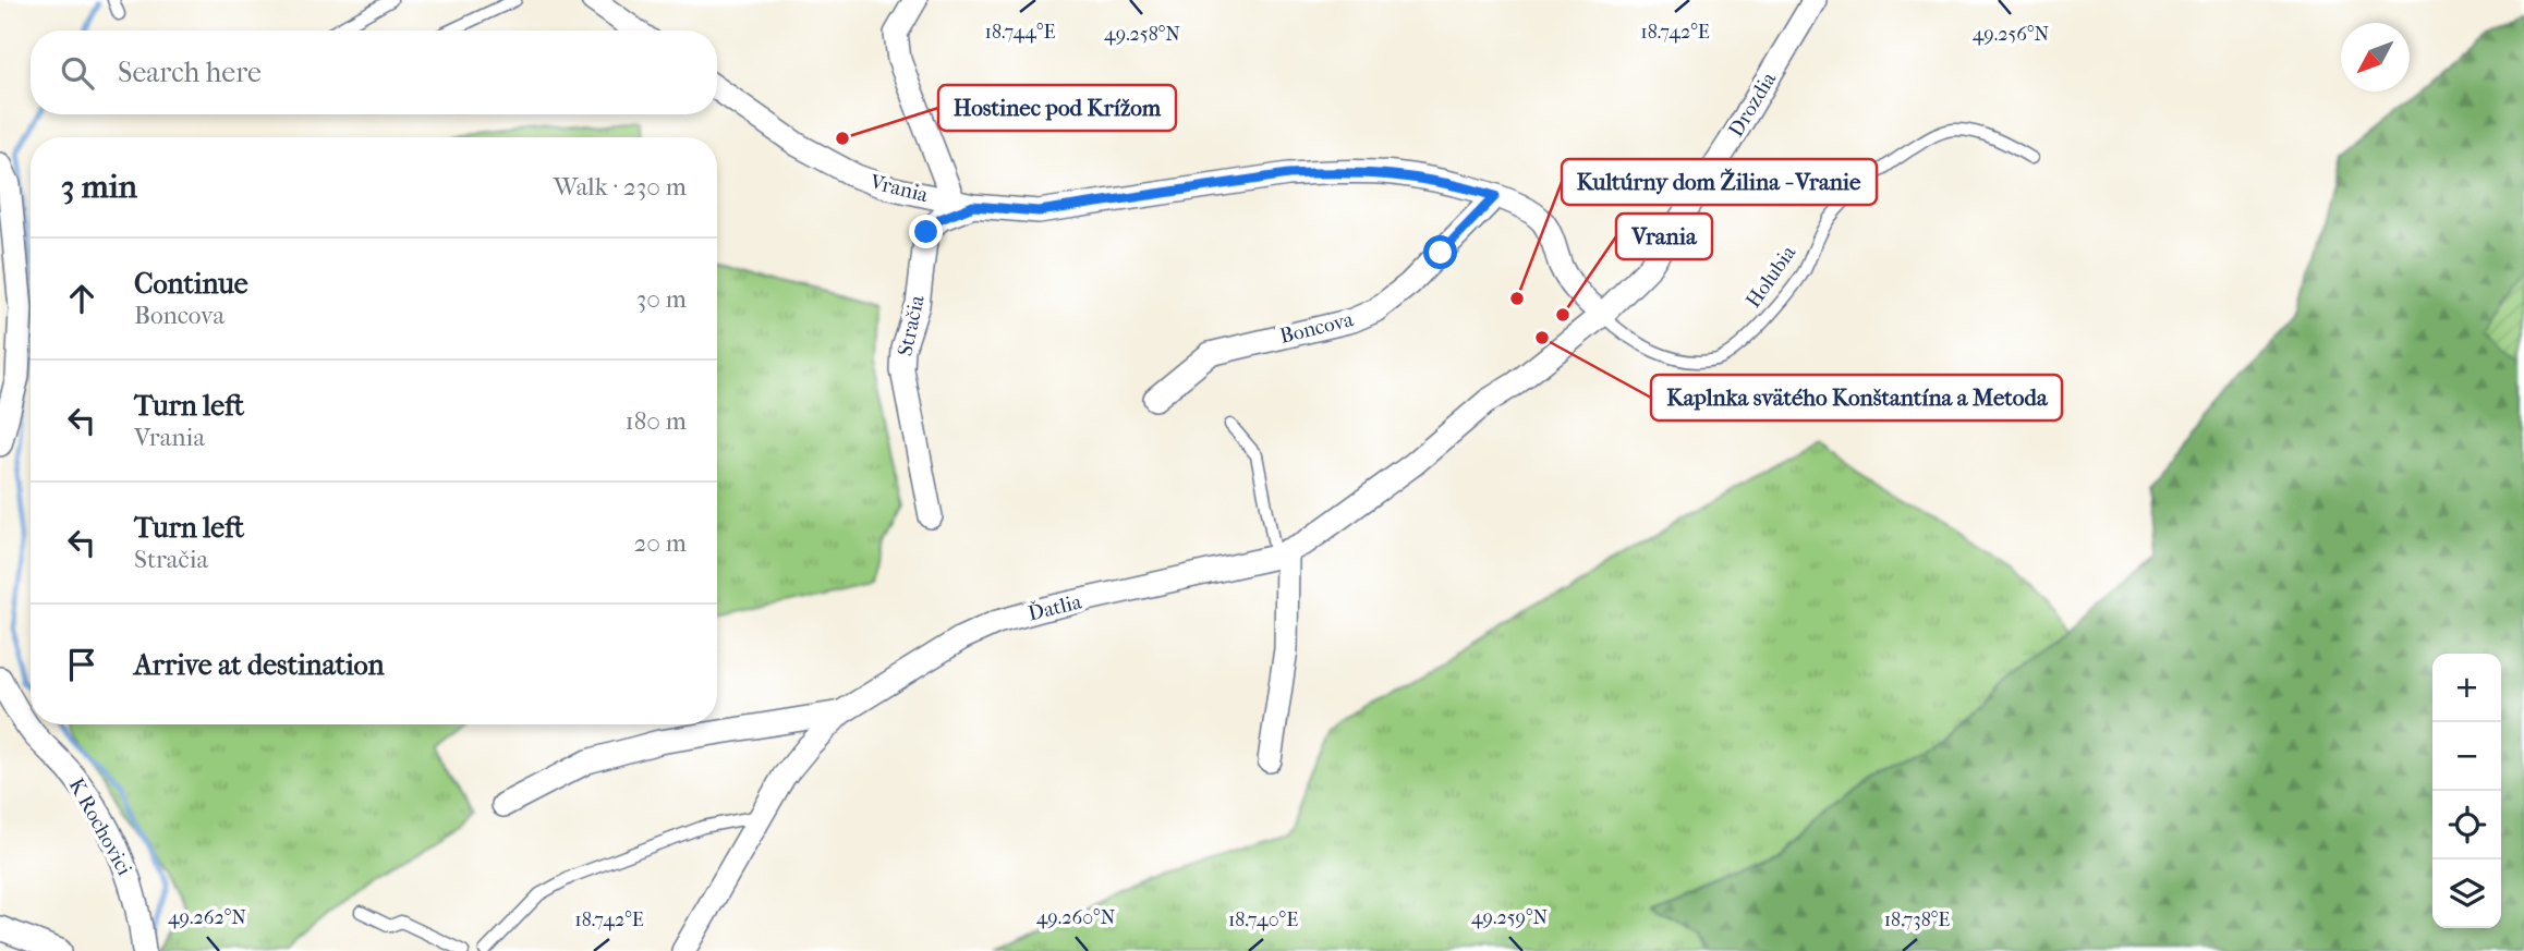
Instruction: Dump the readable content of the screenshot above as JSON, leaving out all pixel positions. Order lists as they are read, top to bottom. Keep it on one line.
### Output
{"streets":{"street":["Drozdia","Vrania","Stračia","Boncova","Ďatlia","K Rochovici"],"lane":["Holubia"]},"crossings":[["Drozdia","Vrania"],["Drozdia","Holubia"],["Drozdia","Ďatlia"],["Vrania","Holubia"],["Vrania","Stračia"],["Vrania","Boncova"],["Vrania","Ďatlia"],["Holubia","Ďatlia"]],"places":["Hostinec pod Krížom","Kultúrny dom Žilina - Vranie","Vrania","Kaplnka svätého Konštantína a Metoda"],"north":"bottom left","page":{"search":"Search here","heading":["3 min","Walk · 230 m"],"list":[["Continue","Boncova","30 m"],["Turn left","Vrania","180 m"],["Turn left","Stračia","20 m"],"Arrive at destination"],"map_buttons":["+","−"]},"coordinates":["18.744°E","18.742°E","49.256°N","49.258°N","49.262°N","49.260°N","49.259°N","18.740°E","18.738°E"]}
